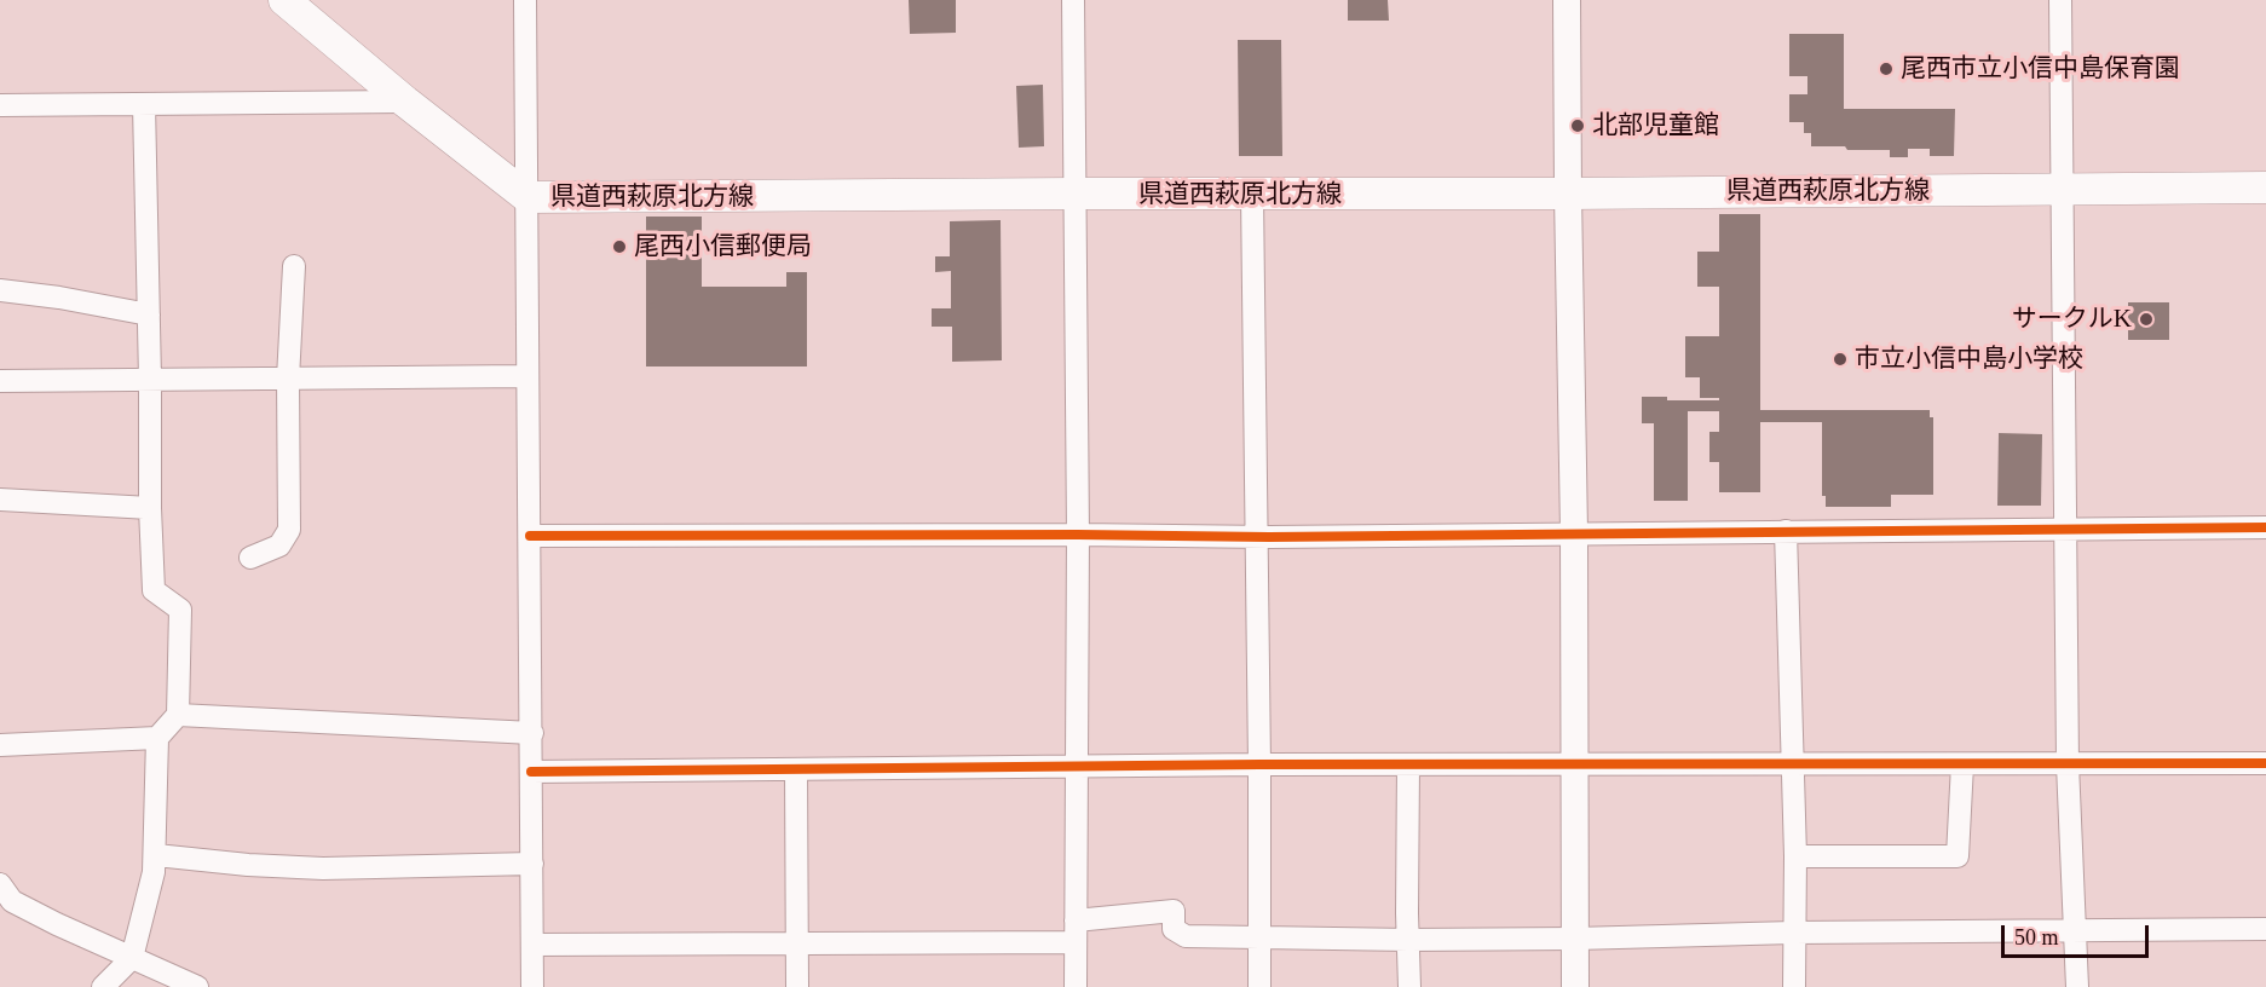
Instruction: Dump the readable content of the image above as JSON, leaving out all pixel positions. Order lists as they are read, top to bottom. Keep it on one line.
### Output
{"streets":{"main road":["県道西萩原北方線"]},"places":["尾西市立小信中島保育園","北部児童館","尾西小信郵便局","サークルK","市立小信中島小学校"],"scale_bar":"50 m"}
